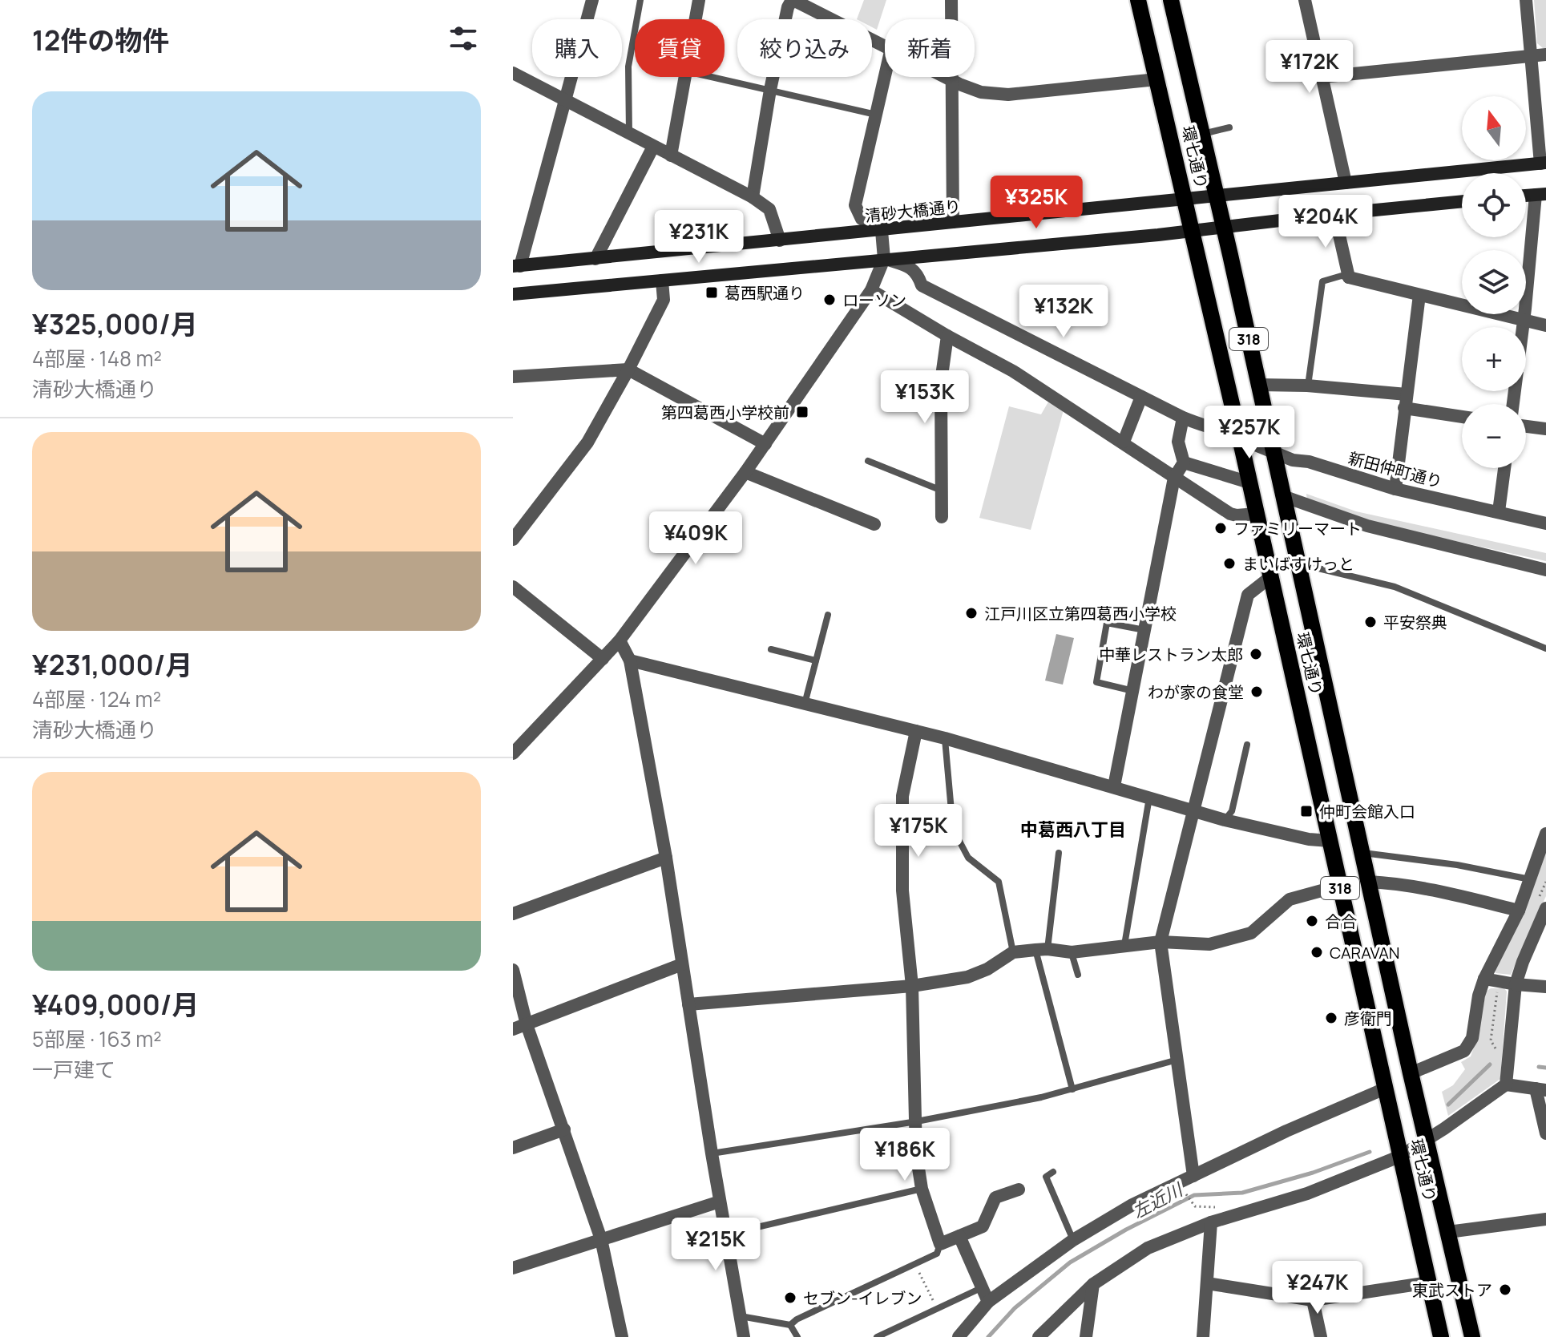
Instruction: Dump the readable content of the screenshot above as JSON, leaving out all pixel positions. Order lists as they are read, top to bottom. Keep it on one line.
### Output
{"streets":{"main road":["環七通り","清砂大橋通り","318"],"street":["新田仲町通り"]},"crossings":[["環七通り","清砂大橋通り"],["環七通り","新田仲町通り"]],"districts":["中葛西八丁目"],"water":["左近川"],"places":{"transit":["葛西駅通り","第四葛西小学校前","仲町会館入口"],"other":["ローソン","ファミリーマート","まいばすけっと","江戸川区立第四葛西小学校","平安祭典","中華レストラン太郎","わが家の食堂","合合","CARAVAN","彦衛門","東武ストア","セブン-イレブン"]},"north":"top","page":{"heading":"12件の物件","chip":["購入","賃貸","絞り込み","新着"],"price":["¥172K","¥325K","¥204K","¥231K","¥132K","¥153K","¥257K","¥409K","¥175K","¥186K","¥215K","¥247K"],"list":[{"name":"¥325,000/月","note":"4部屋 · 148 m² · 清砂大橋通り"},{"name":"¥231,000/月","note":"4部屋 · 124 m² · 清砂大橋通り"},{"name":"¥409,000/月","note":"5部屋 · 163 m² · 一戸建て"}],"map_buttons":["+","−"]}}
